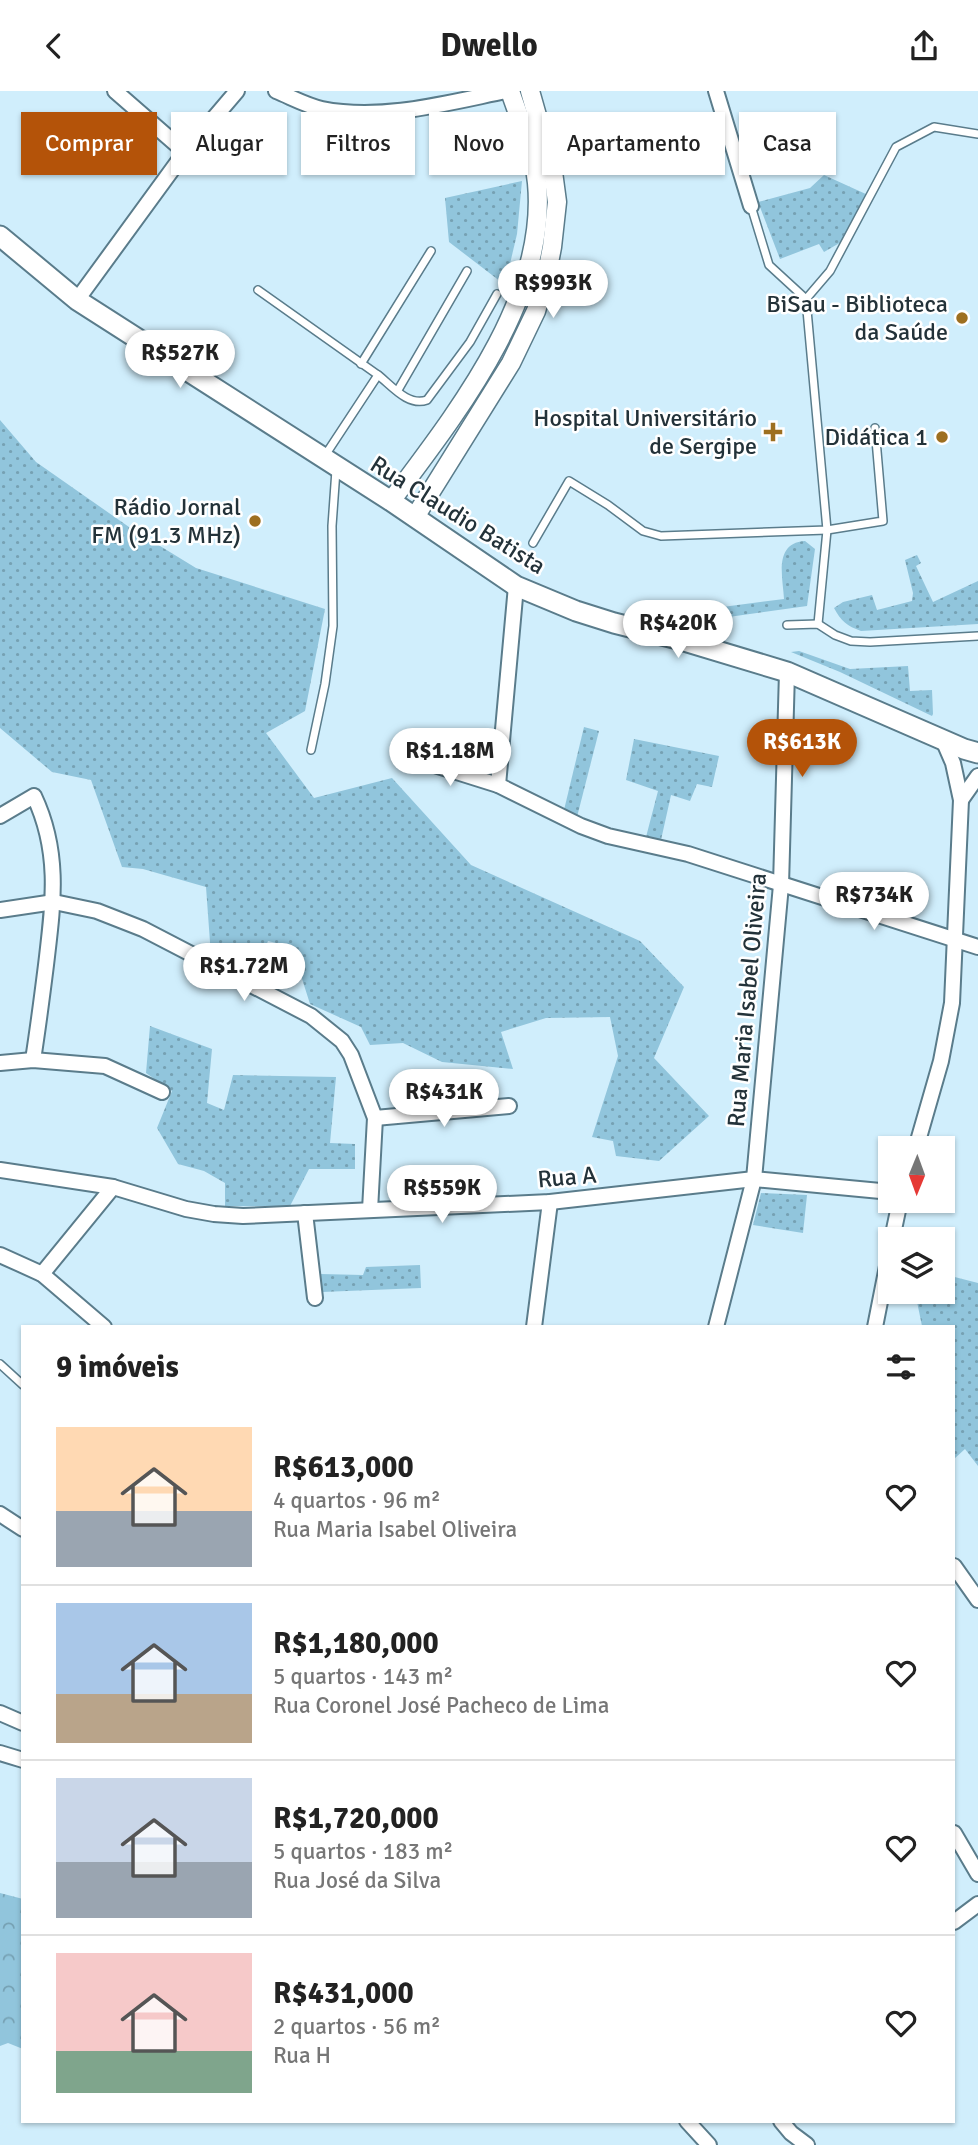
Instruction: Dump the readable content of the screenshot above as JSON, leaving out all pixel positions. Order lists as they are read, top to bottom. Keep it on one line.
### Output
{"streets":{"main road":["Rua Claudio Batista"],"street":["Rua Maria Isabel Oliveira","Rua A"]},"crossings":[["Rua Claudio Batista","Rua Maria Isabel Oliveira"],["Rua Maria Isabel Oliveira","Rua A"]],"places":{"other":["BiSau - Biblioteca da Saúde","Didática 1","Rádio Jornal FM (91.3 MHz)"],"health":["Hospital Universitário de Sergipe"]},"north":"bottom","page":{"header":"Dwello","chip":["Comprar","Alugar","Filtros","Novo","Apartamento","Casa"],"price":["R$993K","R$527K","R$420K","R$613K","R$1.18M","R$734K","R$1.72M","R$431K","R$559K"],"heading":"9 imóveis","list":[{"name":"R$613,000","note":"4 quartos · 96 m² · Rua Maria Isabel Oliveira"},{"name":"R$1,180,000","note":"5 quartos · 143 m² · Rua Coronel José Pacheco de Lima"},{"name":"R$1,720,000","note":"5 quartos · 183 m² · Rua José da Silva"},{"name":"R$431,000","note":"2 quartos · 56 m² · Rua H"}]}}
